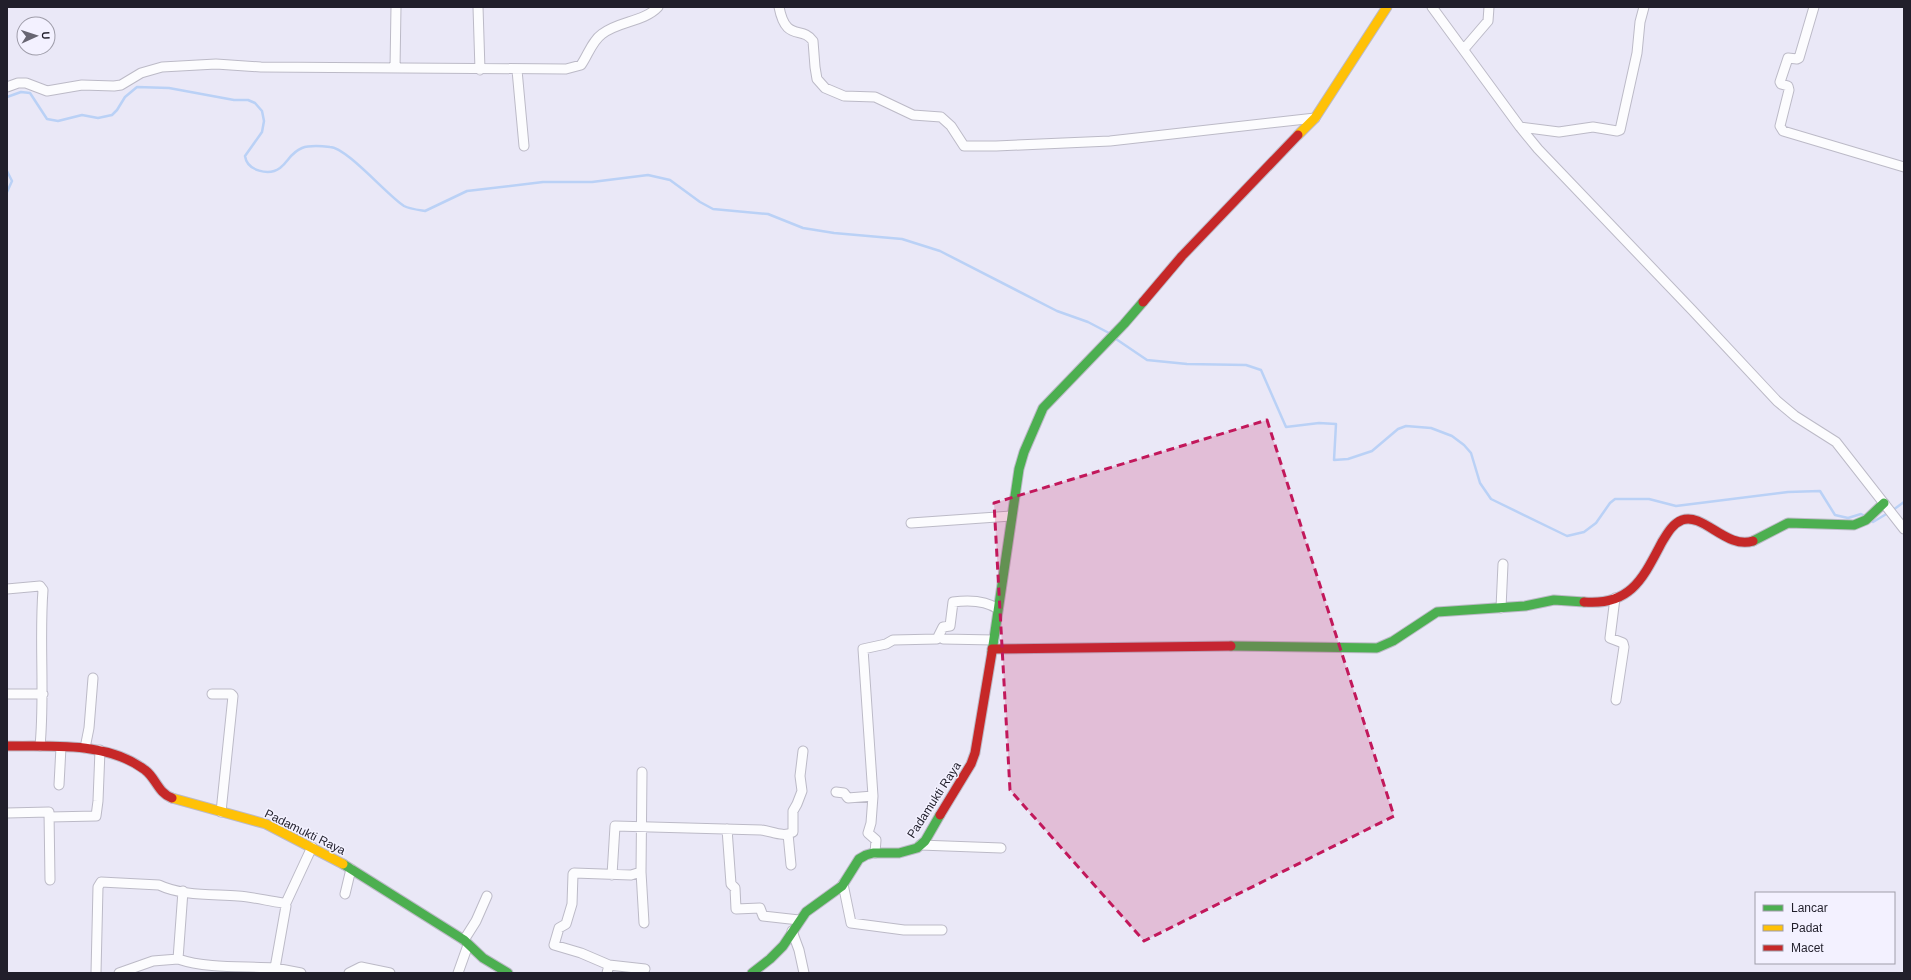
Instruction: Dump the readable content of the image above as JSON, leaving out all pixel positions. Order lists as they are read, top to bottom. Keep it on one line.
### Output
{"streets":{"street":["Padamukti Raya"]},"legend":["Lancar","Padat","Macet"],"north":"right"}
